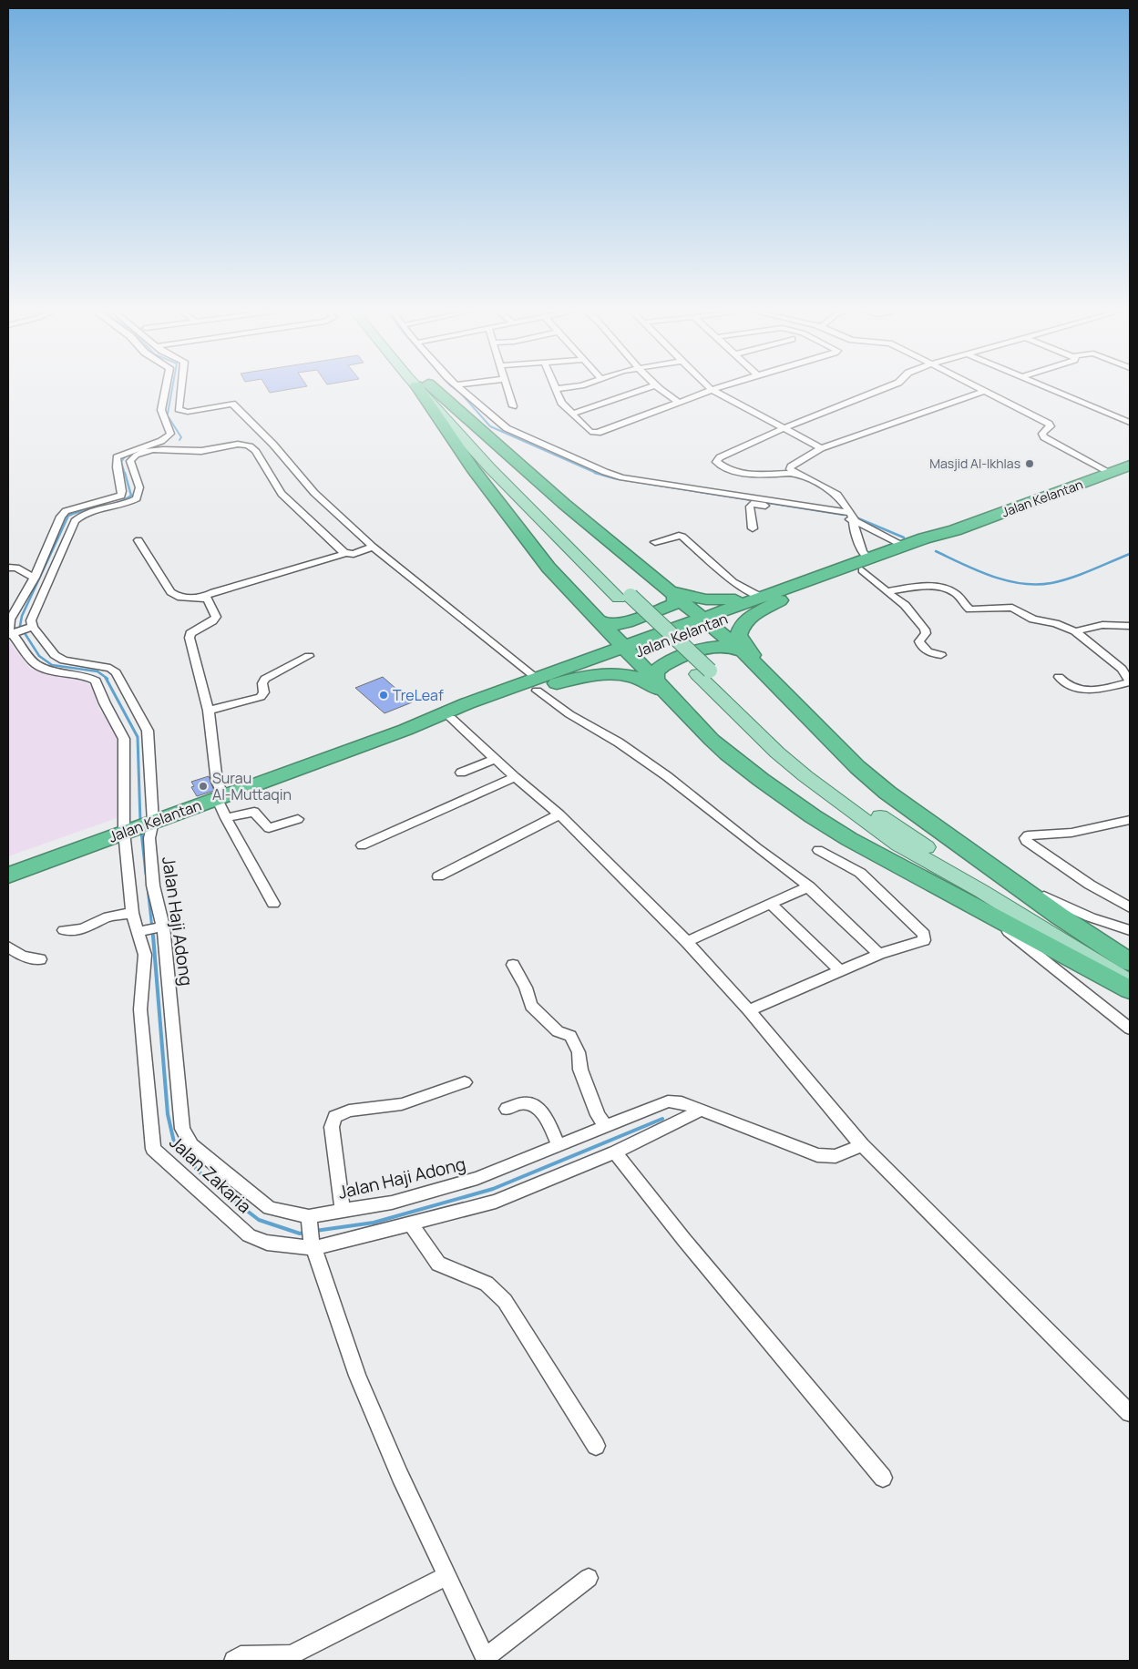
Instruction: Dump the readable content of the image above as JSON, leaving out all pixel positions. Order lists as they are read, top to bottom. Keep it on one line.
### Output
{"streets":{"highway":["Jalan Kelantan"],"street":["Jalan Haji Adong","Jalan Zakaria"]},"crossings":[["Jalan Kelantan","Jalan Haji Adong"],["Jalan Kelantan","Jalan Zakaria"],["Jalan Haji Adong","Jalan Zakaria"]],"places":["Masjid Al-Ikhlas","TreLeaf","Surau Al-Muttaqin"]}
